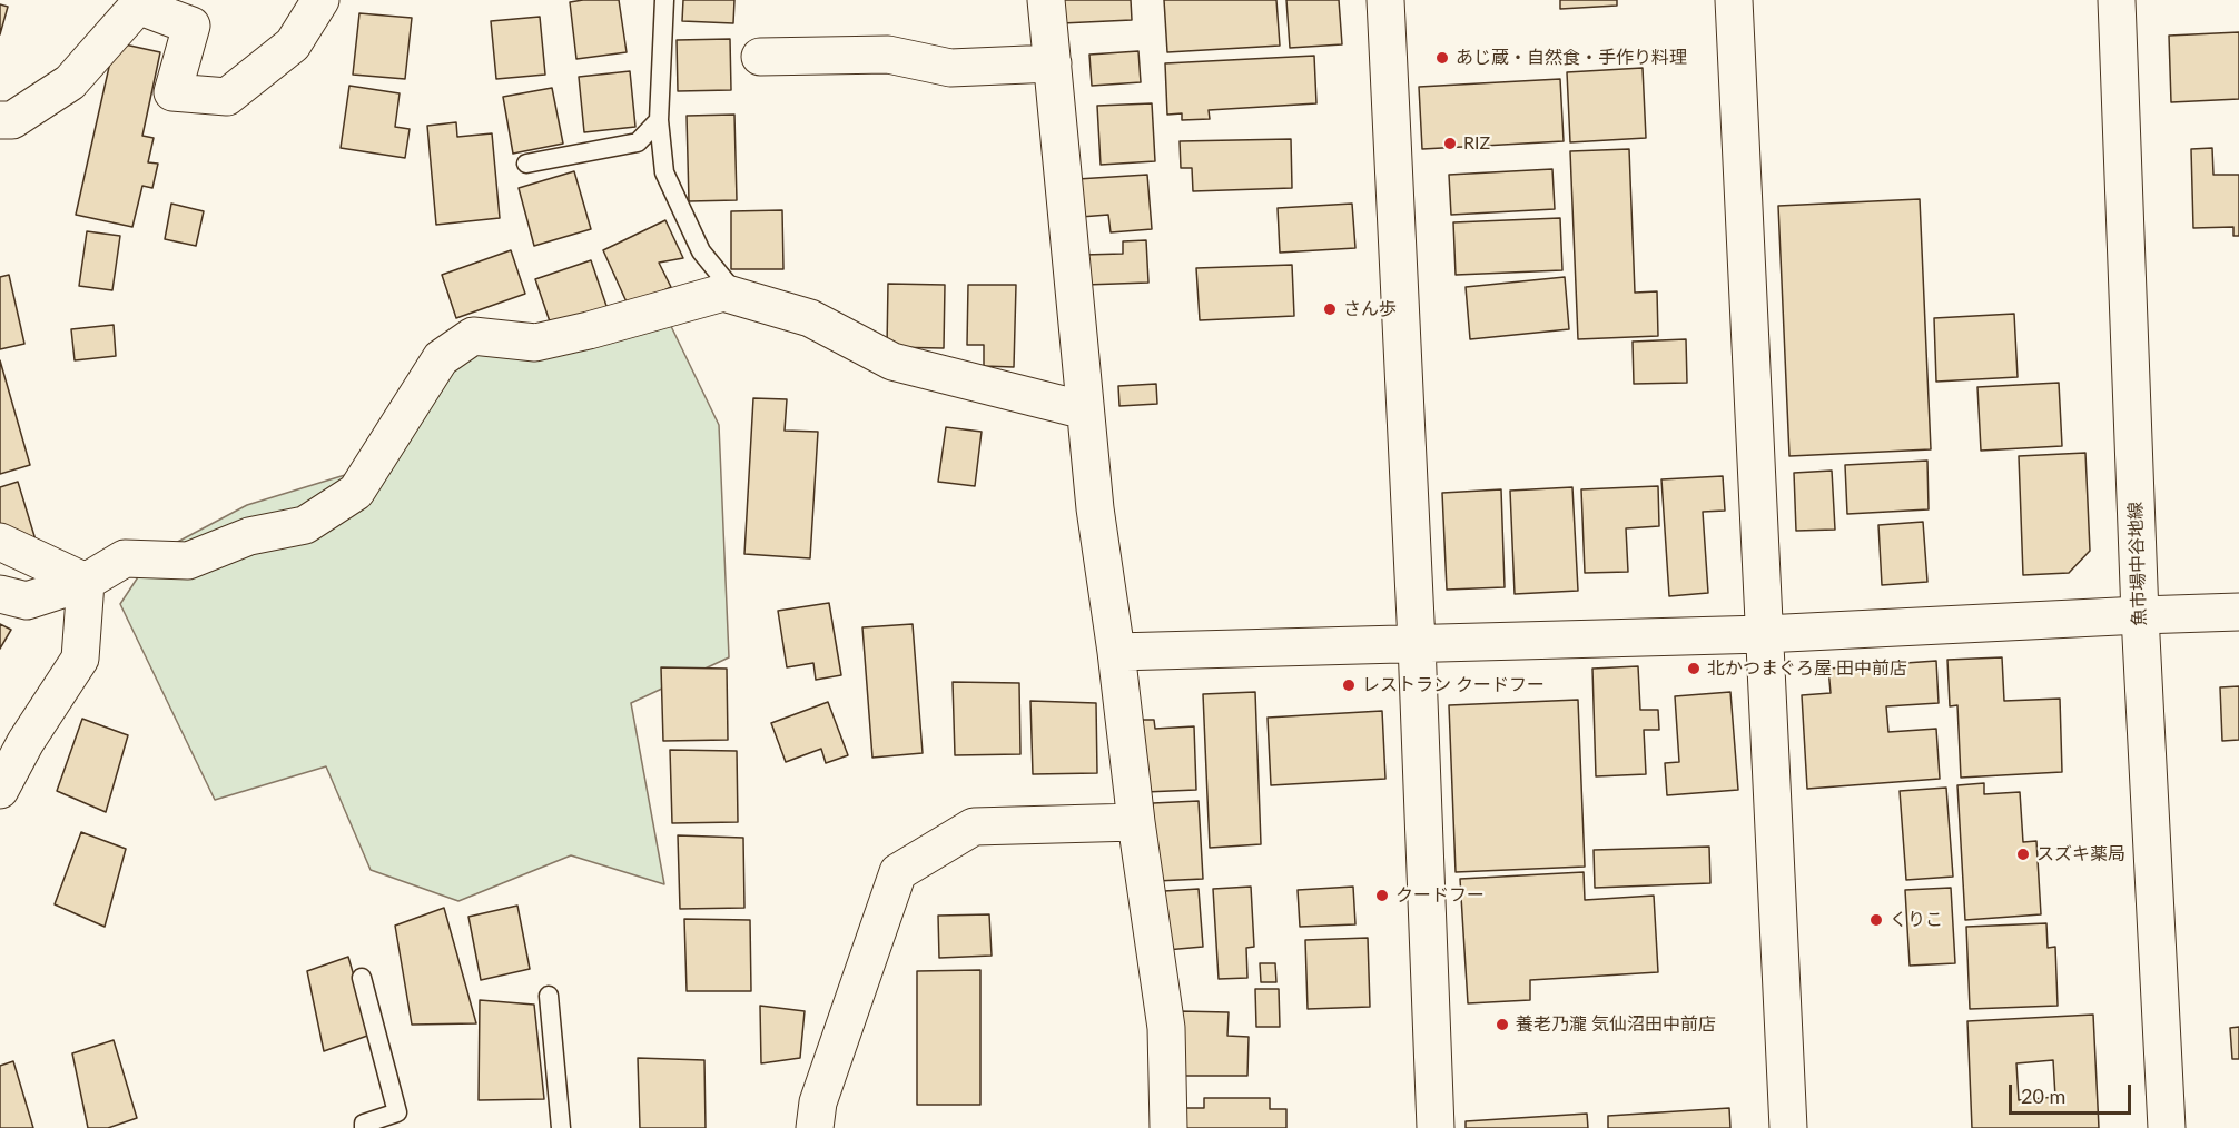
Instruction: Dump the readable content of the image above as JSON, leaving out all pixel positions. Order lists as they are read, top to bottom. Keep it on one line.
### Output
{"streets":{"street":["魚市場中谷地線"]},"places":["あじ蔵・自然食・手作り料理","RIZ","さん歩","北かつまぐろ屋 田中前店","レストラン クードフー","スズキ薬局","クードフー","くりこ","養老乃瀧 気仙沼田中前店"],"scale_bar":"20 m"}
